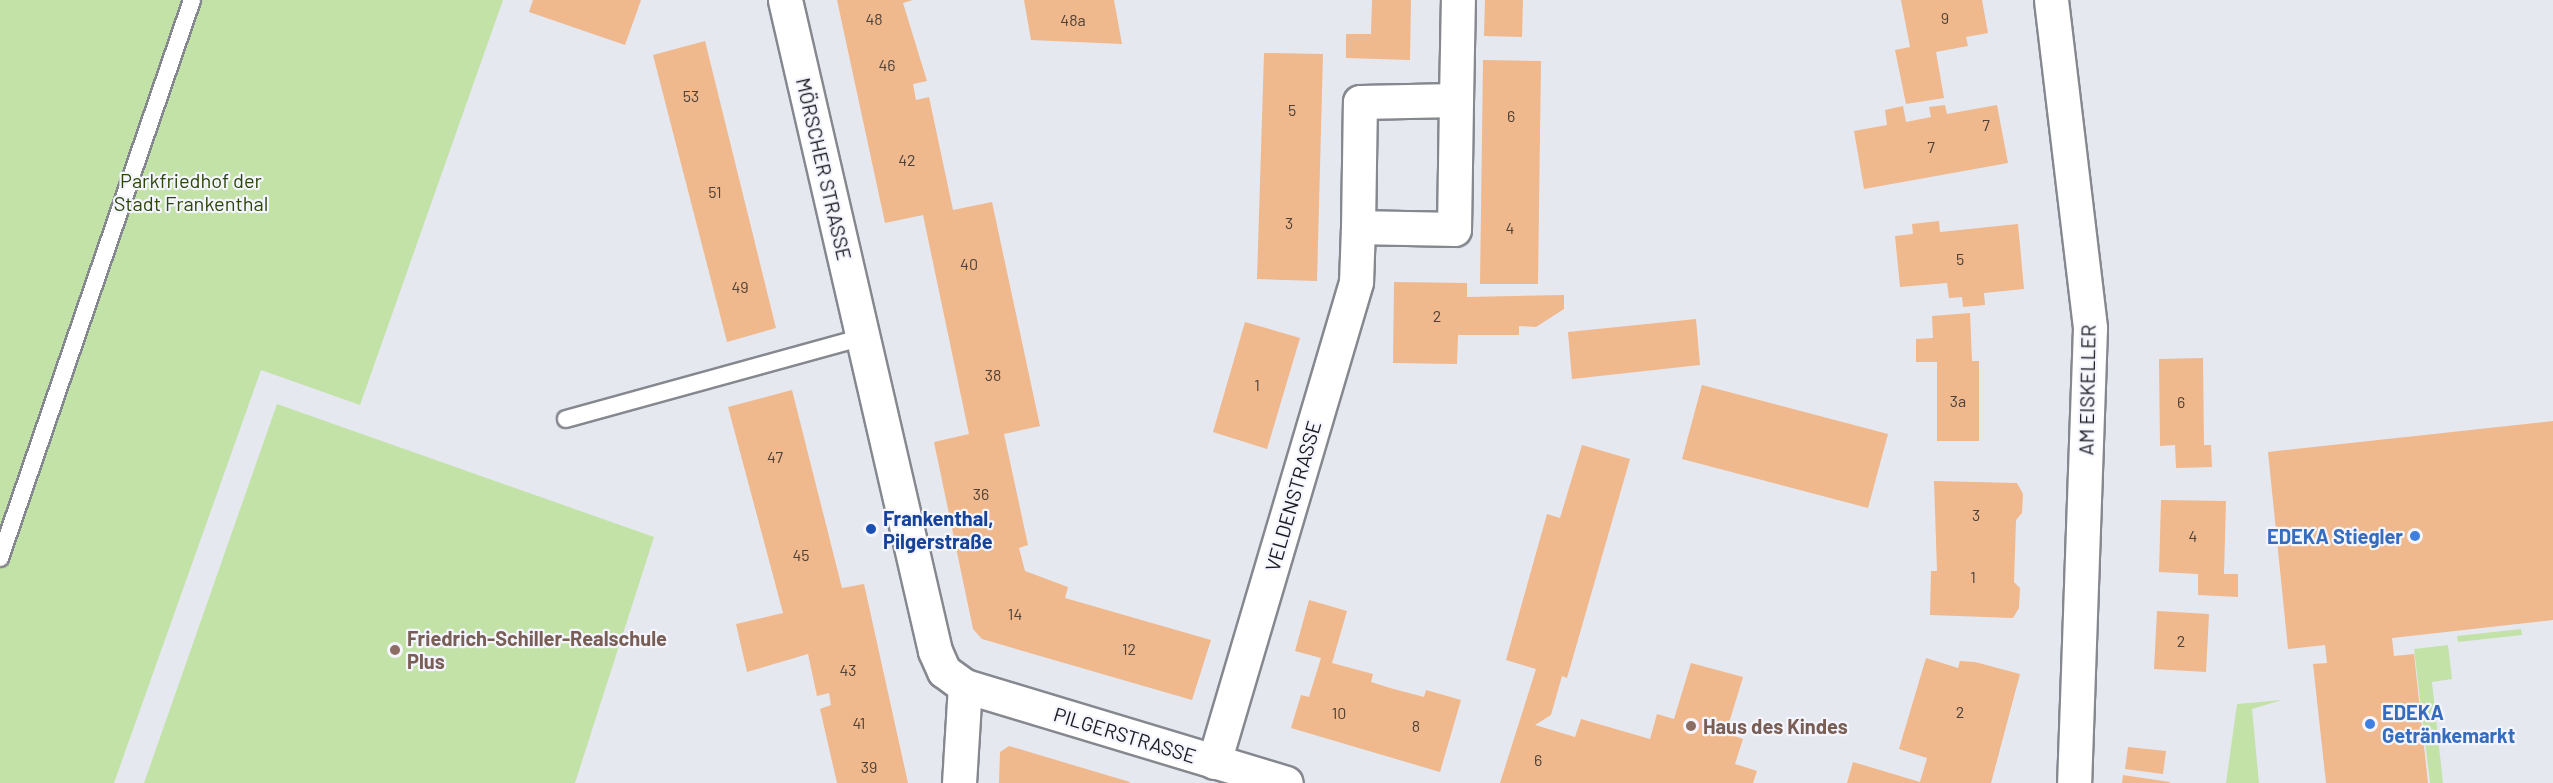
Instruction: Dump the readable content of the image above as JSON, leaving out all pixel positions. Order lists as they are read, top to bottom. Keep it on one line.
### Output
{"streets":{"street":["MÖRSCHER STRASSE","AM EISKELLER","VELDENSTRASSE","PILGERSTRASSE"]},"crossings":[["MÖRSCHER STRASSE","PILGERSTRASSE"],["VELDENSTRASSE","PILGERSTRASSE"]],"parks":["Parkfriedhof der Stadt Frankenthal"],"places":["Frankenthal, Pilgerstraße","EDEKA Stiegler","Friedrich-Schiller-Realschule Plus","EDEKA Getränkemarkt","Haus des Kindes"],"house_numbers":["9","48","48a","46","53","5","6","7","7","42","51","3","4","5","40","49","2","38","1","3a","6","47","36","3","4","45","1","14","2","12","43","2","10","41","8","6","39"]}
